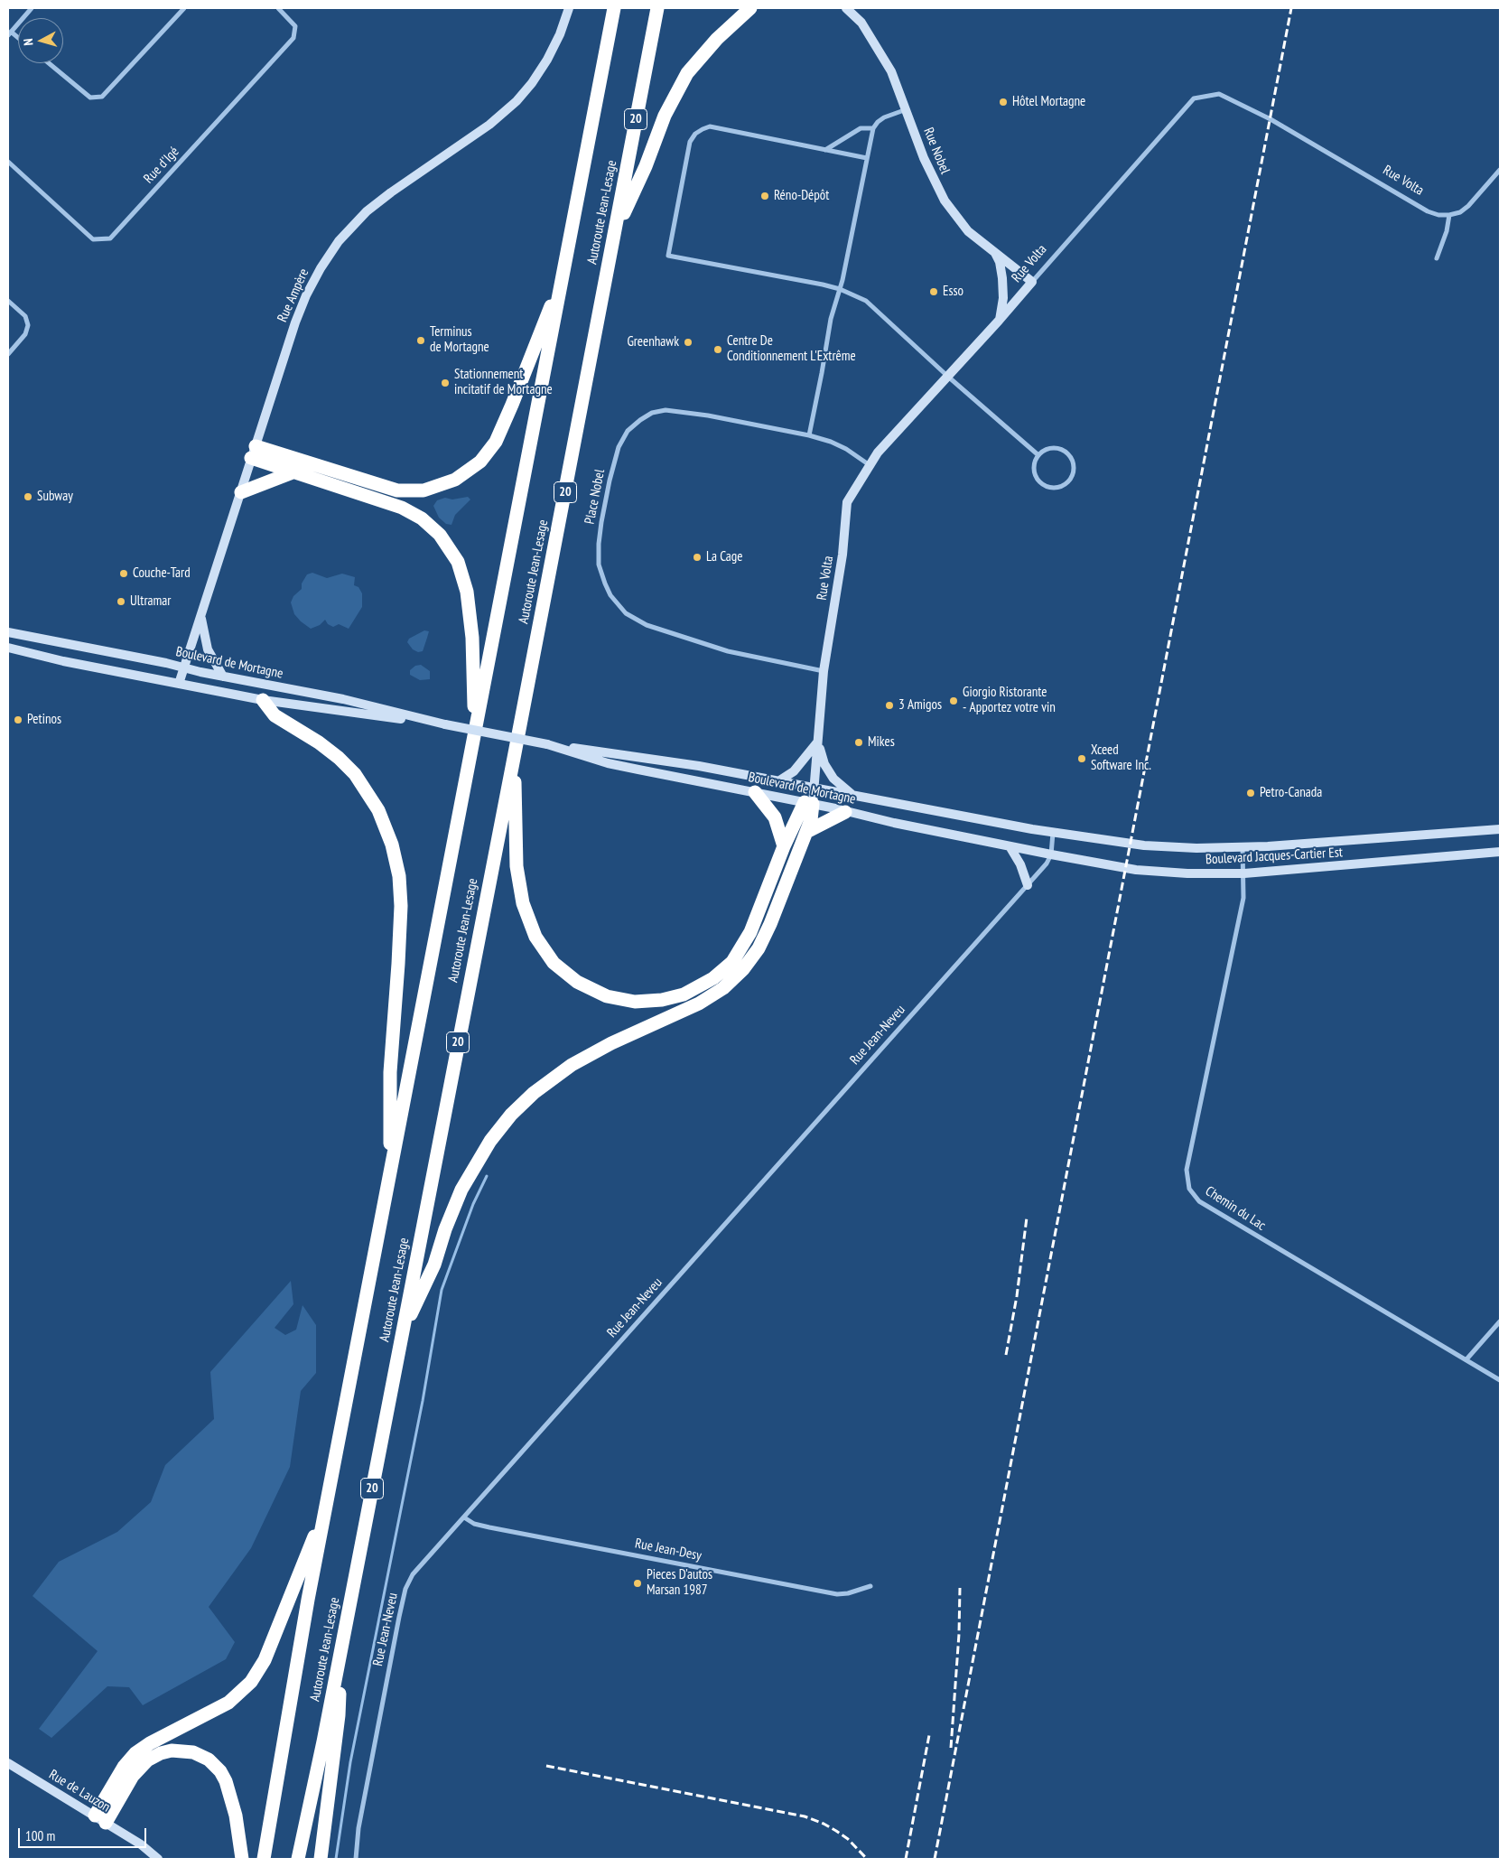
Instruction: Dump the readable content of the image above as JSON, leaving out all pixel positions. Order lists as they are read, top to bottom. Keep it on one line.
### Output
{"streets":{"highway":["20","Autoroute Jean-Lesage"],"main road":["Rue Nobel","Rue Volta","Rue Ampère","Boulevard de Mortagne","Boulevard Jacques-Cartier Est","Rue de Lauzon"],"street":["Rue d'Igé","Place Nobel","Rue Jean-Neveu","Chemin du Lac","Rue Jean-Desy"]},"crossings":[["Rue Nobel","Rue Volta"],["Rue Volta","Place Nobel"],["Rue Volta","Boulevard de Mortagne"],["Rue Ampère","Boulevard de Mortagne"],["Boulevard de Mortagne","Boulevard Jacques-Cartier Est"],["Boulevard de Mortagne","Rue Jean-Neveu"],["Boulevard Jacques-Cartier Est","Rue Jean-Neveu"],["Boulevard Jacques-Cartier Est","Chemin du Lac"],["Rue Jean-Neveu","Rue Jean-Desy"]],"places":["Hôtel Mortagne","Réno-Dépôt","Esso","Terminus de Mortagne","Greenhawk","Centre De Conditionnement L'Extrême","Stationnement incitatif de Mortagne","Subway","La Cage","Couche-Tard","Ultramar","Giorgio Ristorante - Apportez votre vin","3 Amigos","Petinos","Mikes","Xceed Software Inc.","Petro-Canada","Pieces D'autos Marsan 1987"],"scale_bar":"100 m","north":"left"}
